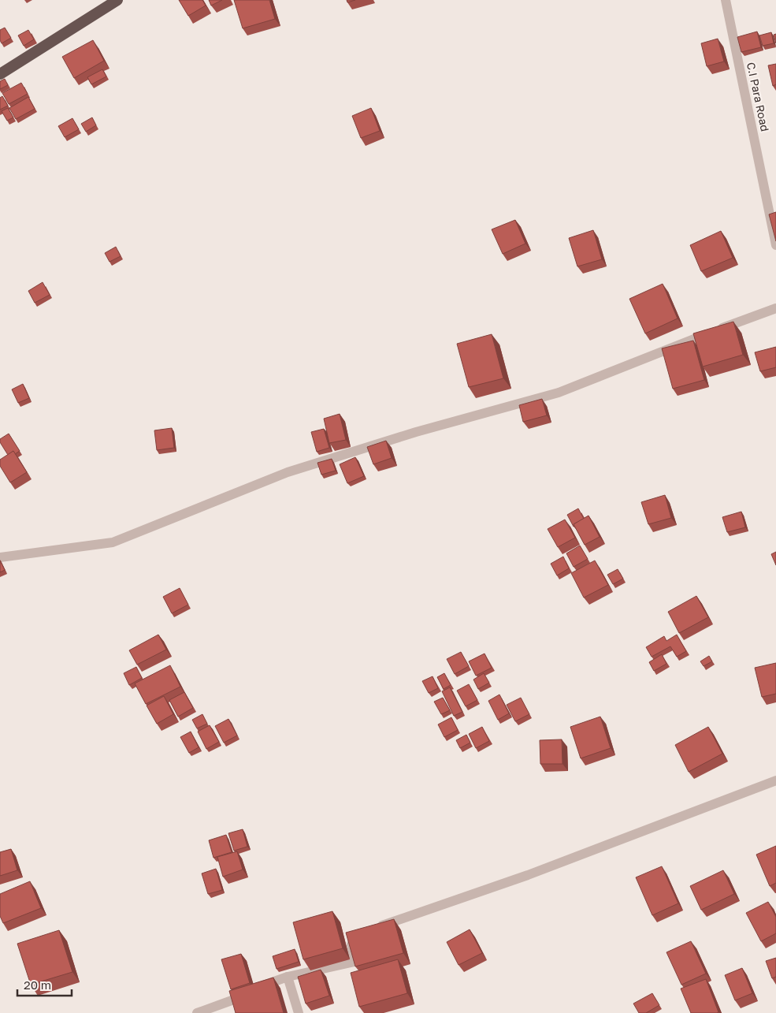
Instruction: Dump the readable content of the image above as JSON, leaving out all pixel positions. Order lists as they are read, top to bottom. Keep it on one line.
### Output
{"streets":{"street":["C.I Para Road"]},"scale_bar":"20 m"}
